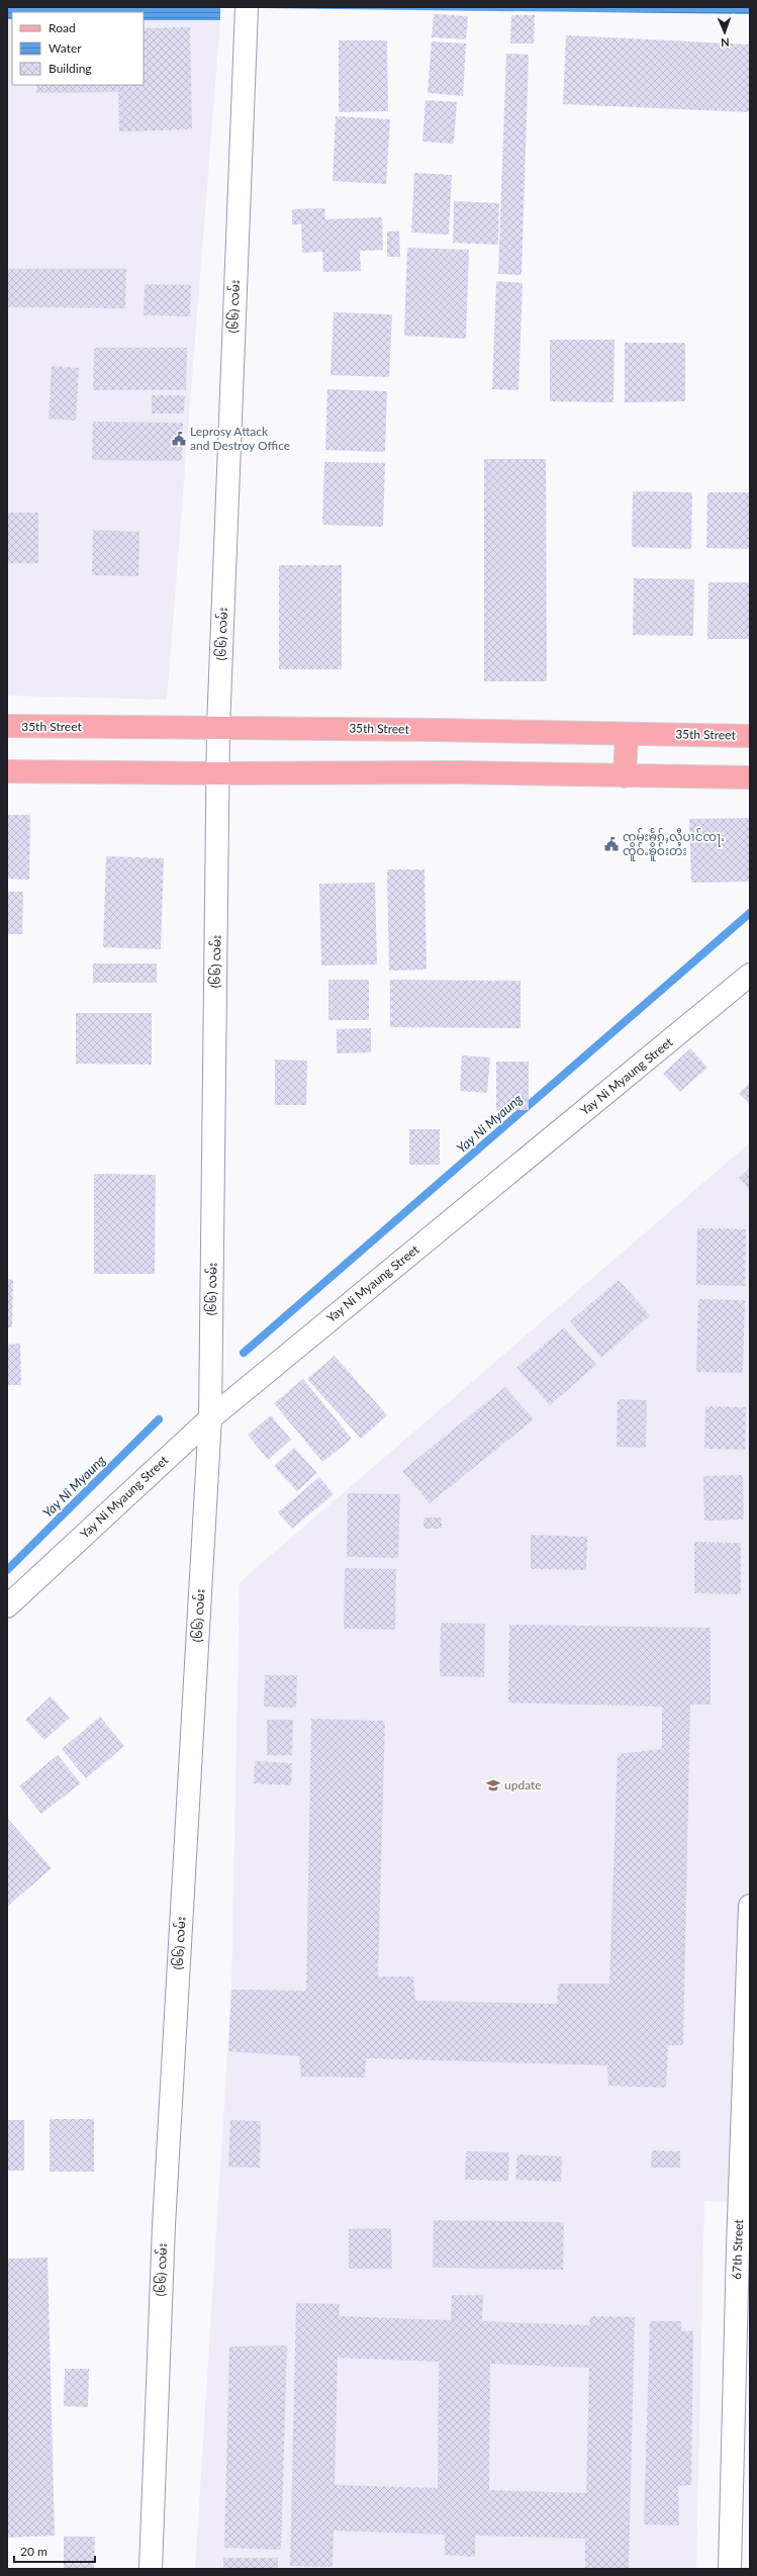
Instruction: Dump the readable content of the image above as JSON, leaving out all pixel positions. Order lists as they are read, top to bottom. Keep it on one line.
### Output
{"streets":{"main road":["35th Street"],"street":["(၆၆) လမ်း","Yay Ni Myaung Street","67th Street"]},"crossings":[["(၆၆) လမ်း","35th Street"],["(၆၆) လမ်း","Yay Ni Myaung Street"]],"water":["Yay Ni Myaung"],"places":{"public building":["Leprosy Attack and Destroy Office","ၸုမ်းၶႅၵ်ႇလီပၢင်ၸႃႉ ၸိူဝ်ႉၶိူဝ်းတႆး"],"school or university":["update"]},"legend":["Road","Water","Building"],"scale_bar":"20 m","north":"bottom"}
